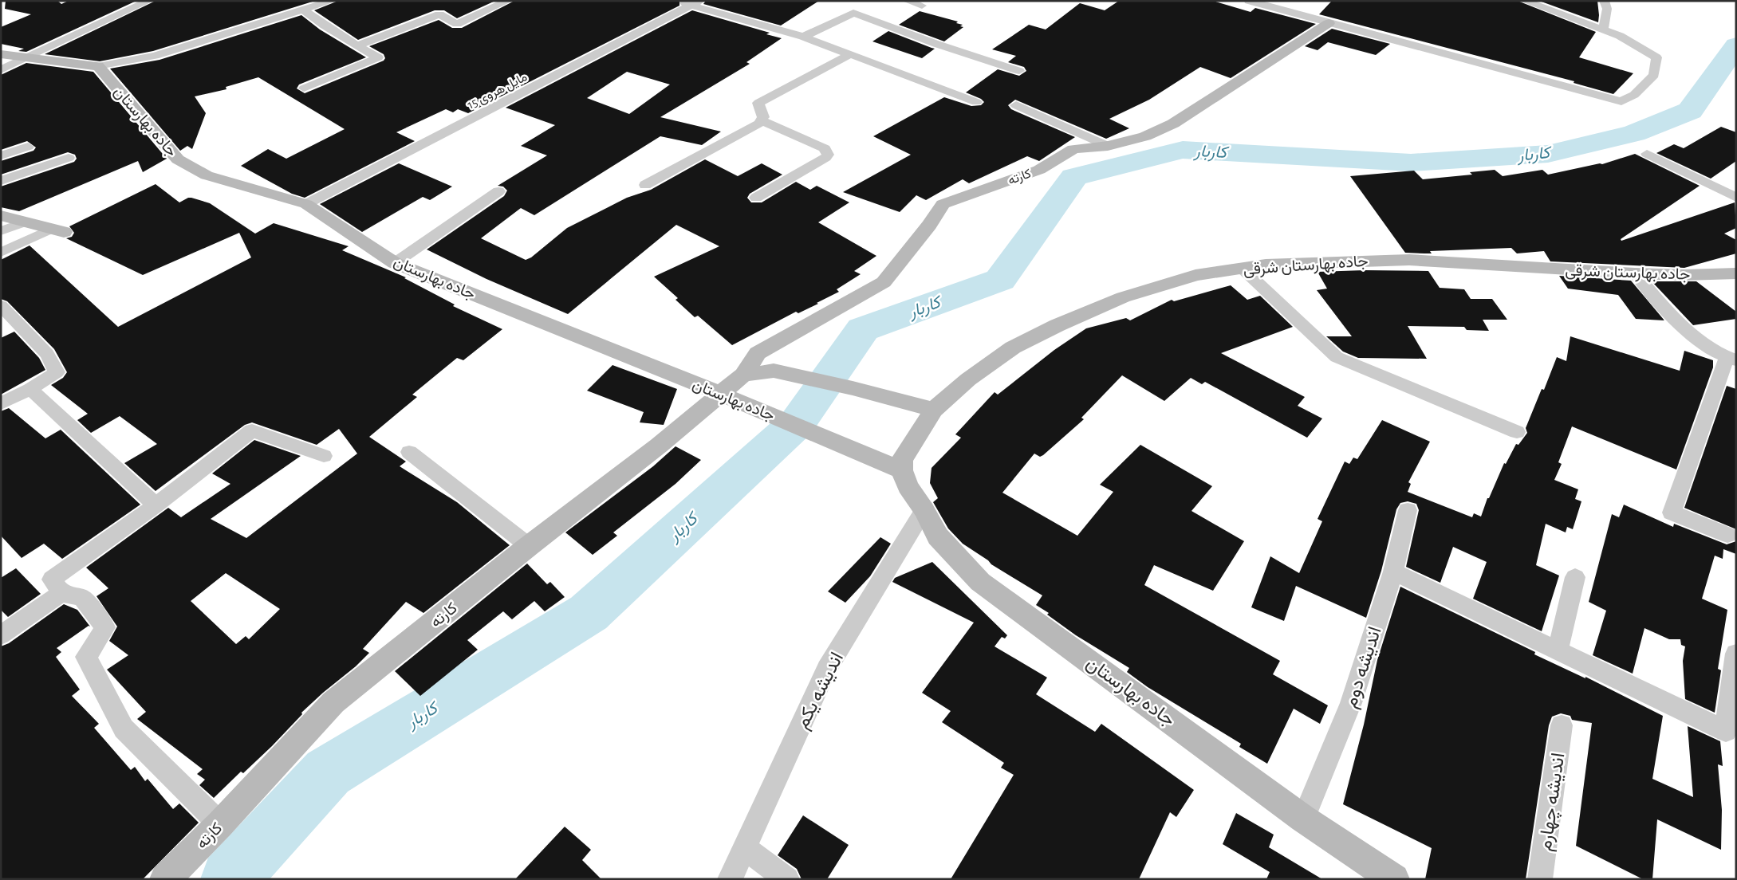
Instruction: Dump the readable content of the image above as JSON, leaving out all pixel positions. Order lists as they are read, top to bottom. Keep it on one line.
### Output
{"streets":{"street":["مایل هروی 15","جاده بهارستان","کارته","جاده بهارستان شرقی","اندیشه دوم","اندیشه یکم","اندیشه چهارم"]},"crossings":[["مایل هروی 15","جاده بهارستان"],["جاده بهارستان","کارته"],["جاده بهارستان","اندیشه دوم"],["جاده بهارستان","اندیشه یکم"]],"water":["کاربار"]}
